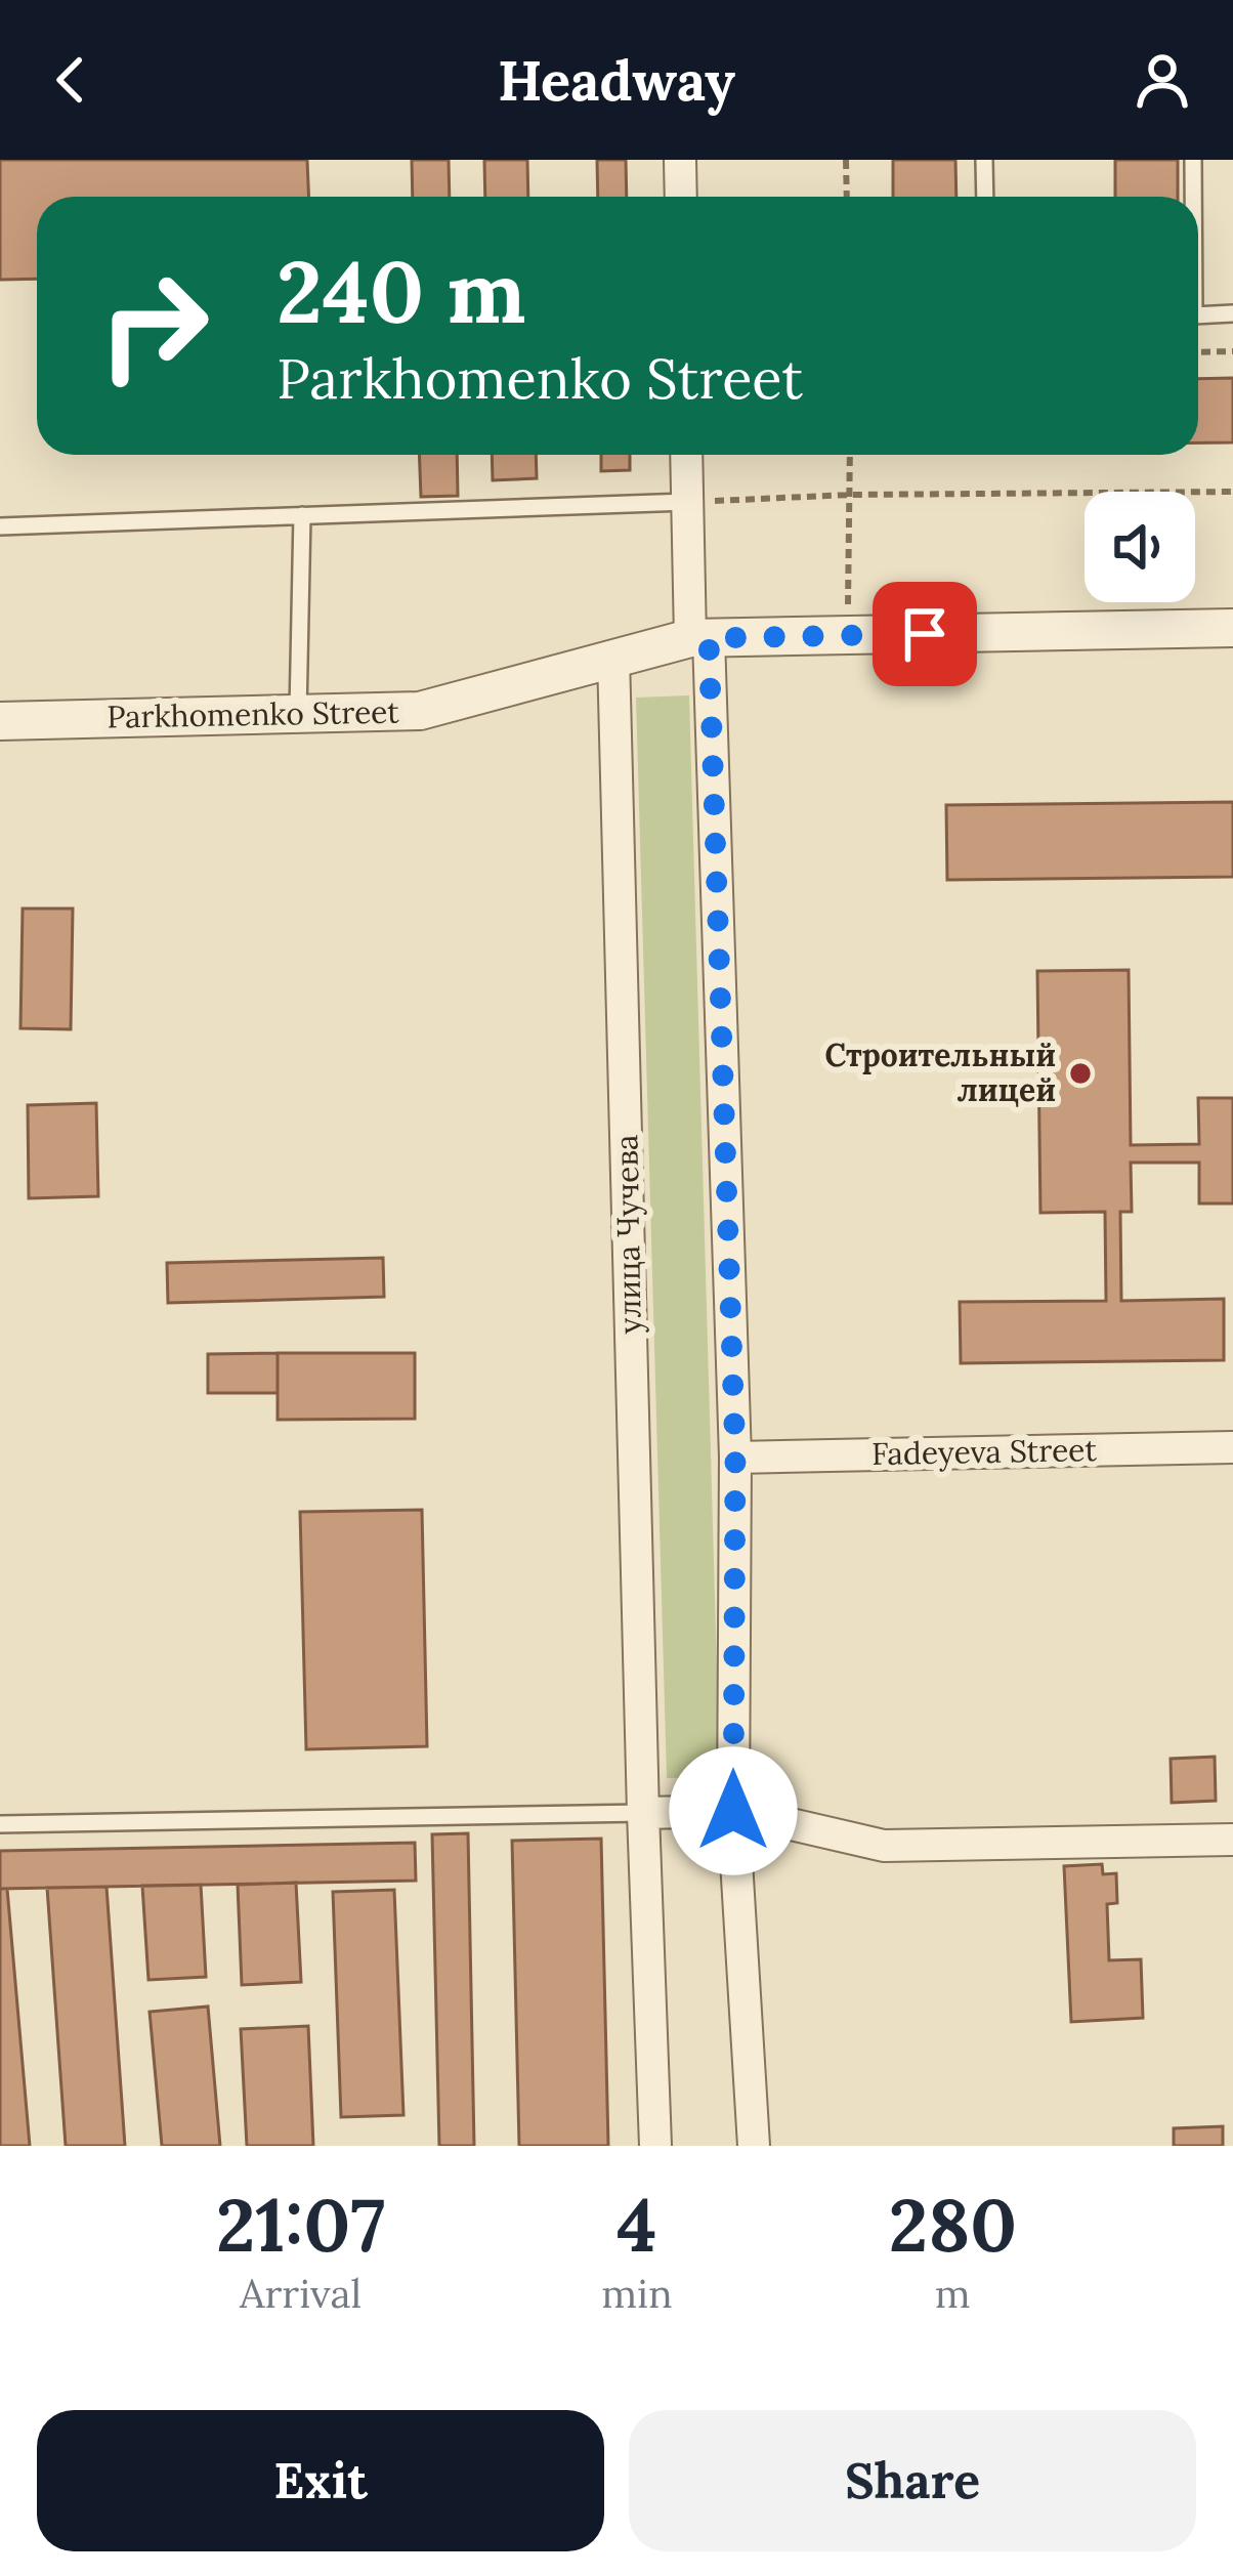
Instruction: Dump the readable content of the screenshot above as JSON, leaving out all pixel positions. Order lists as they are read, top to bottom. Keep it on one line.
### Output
{"streets":{"street":["Parkhomenko Street","улица Чучева","Fadeyeva Street"]},"crossings":[["Parkhomenko Street","улица Чучева"]],"places":["Строительный лицей"],"page":{"header":"Headway","turn":["240 m","Parkhomenko Street"],"eta":["21:07","Arrival","4","min","280","m"],"buttons":["Exit","Share"]}}
